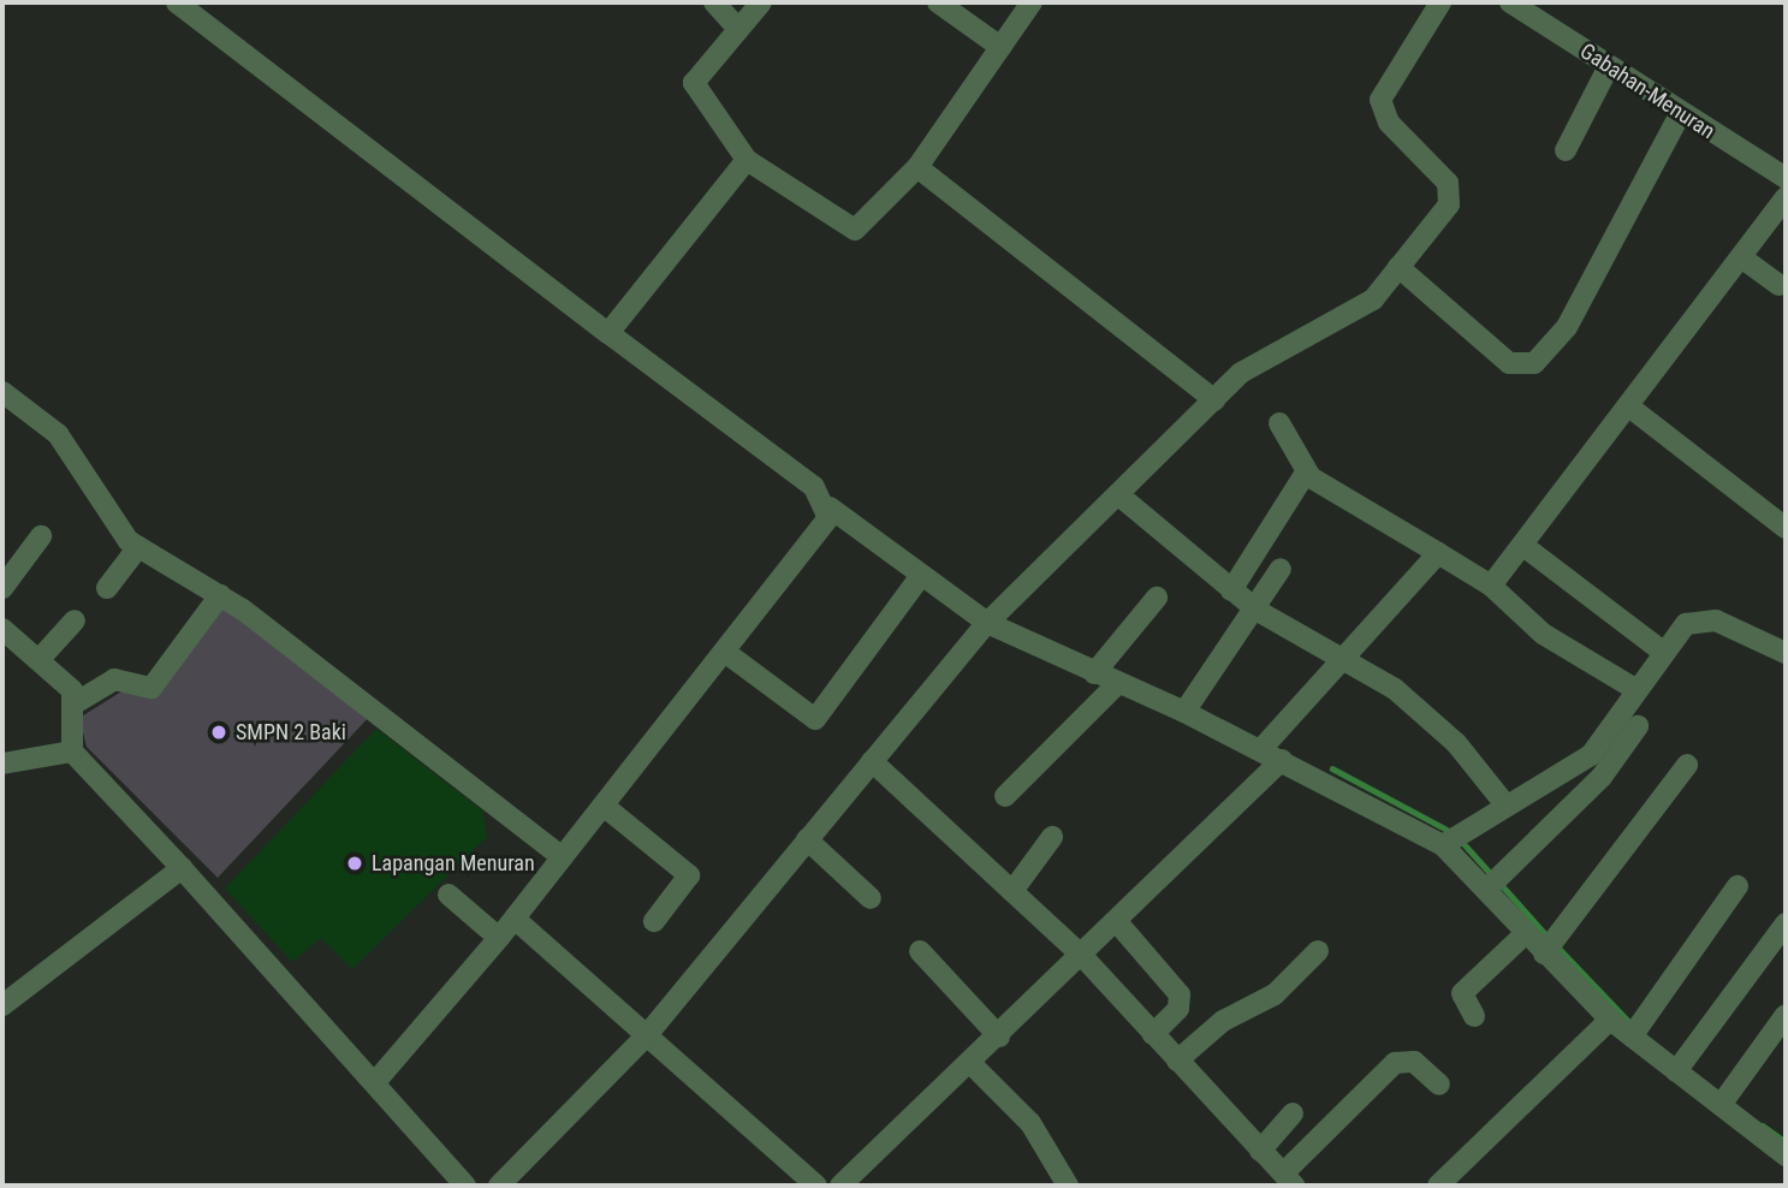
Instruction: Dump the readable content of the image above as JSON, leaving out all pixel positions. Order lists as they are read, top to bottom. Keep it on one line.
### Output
{"streets":{"street":["Gabahan-Menuran"]},"places":["SMPN 2 Baki","Lapangan Menuran"]}
